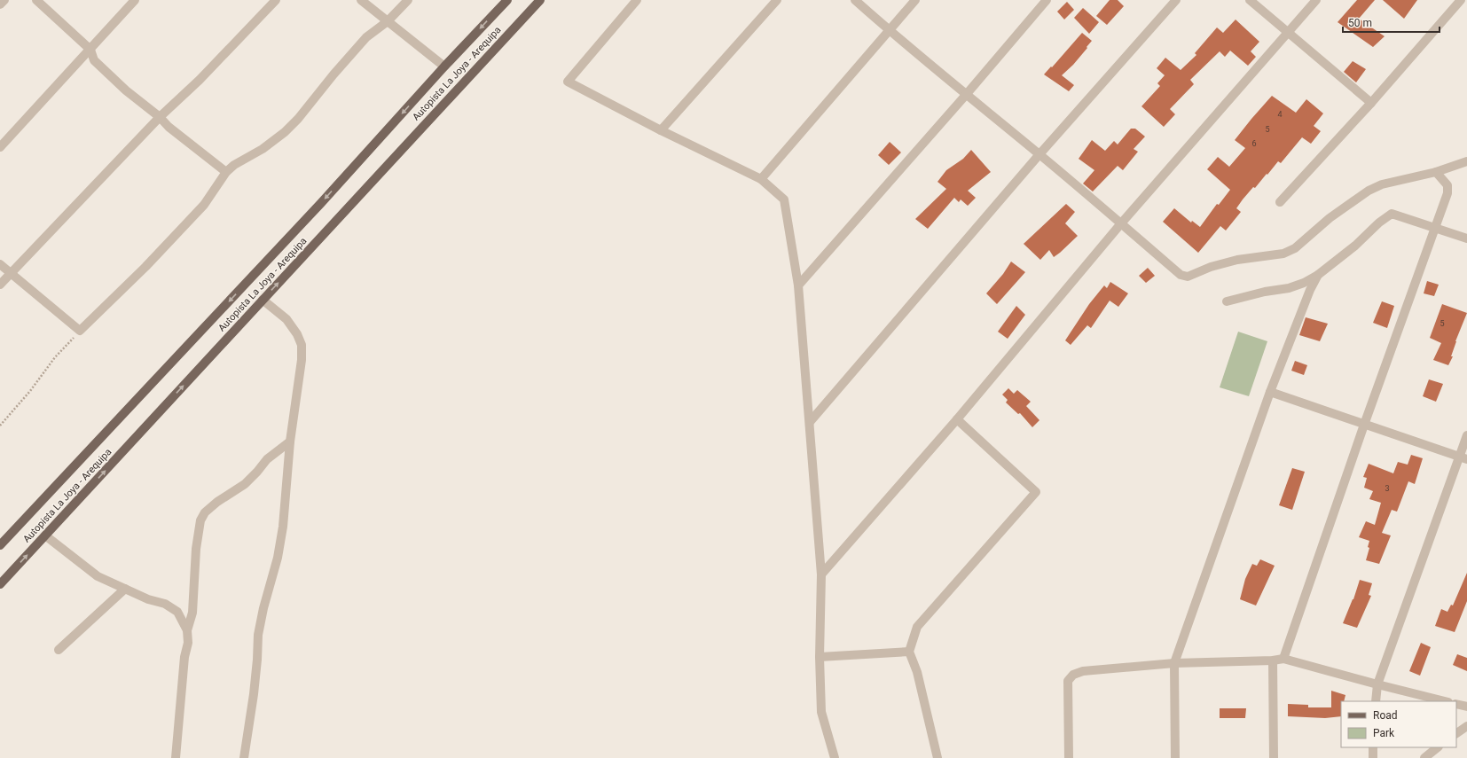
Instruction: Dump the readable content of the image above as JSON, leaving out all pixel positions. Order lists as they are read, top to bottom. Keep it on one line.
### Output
{"streets":{"main road":["Autopista La Joya - Arequipa"]},"house_numbers":["4","5","6","5","3"],"legend":["Road","Park"],"scale_bar":"50 m"}
